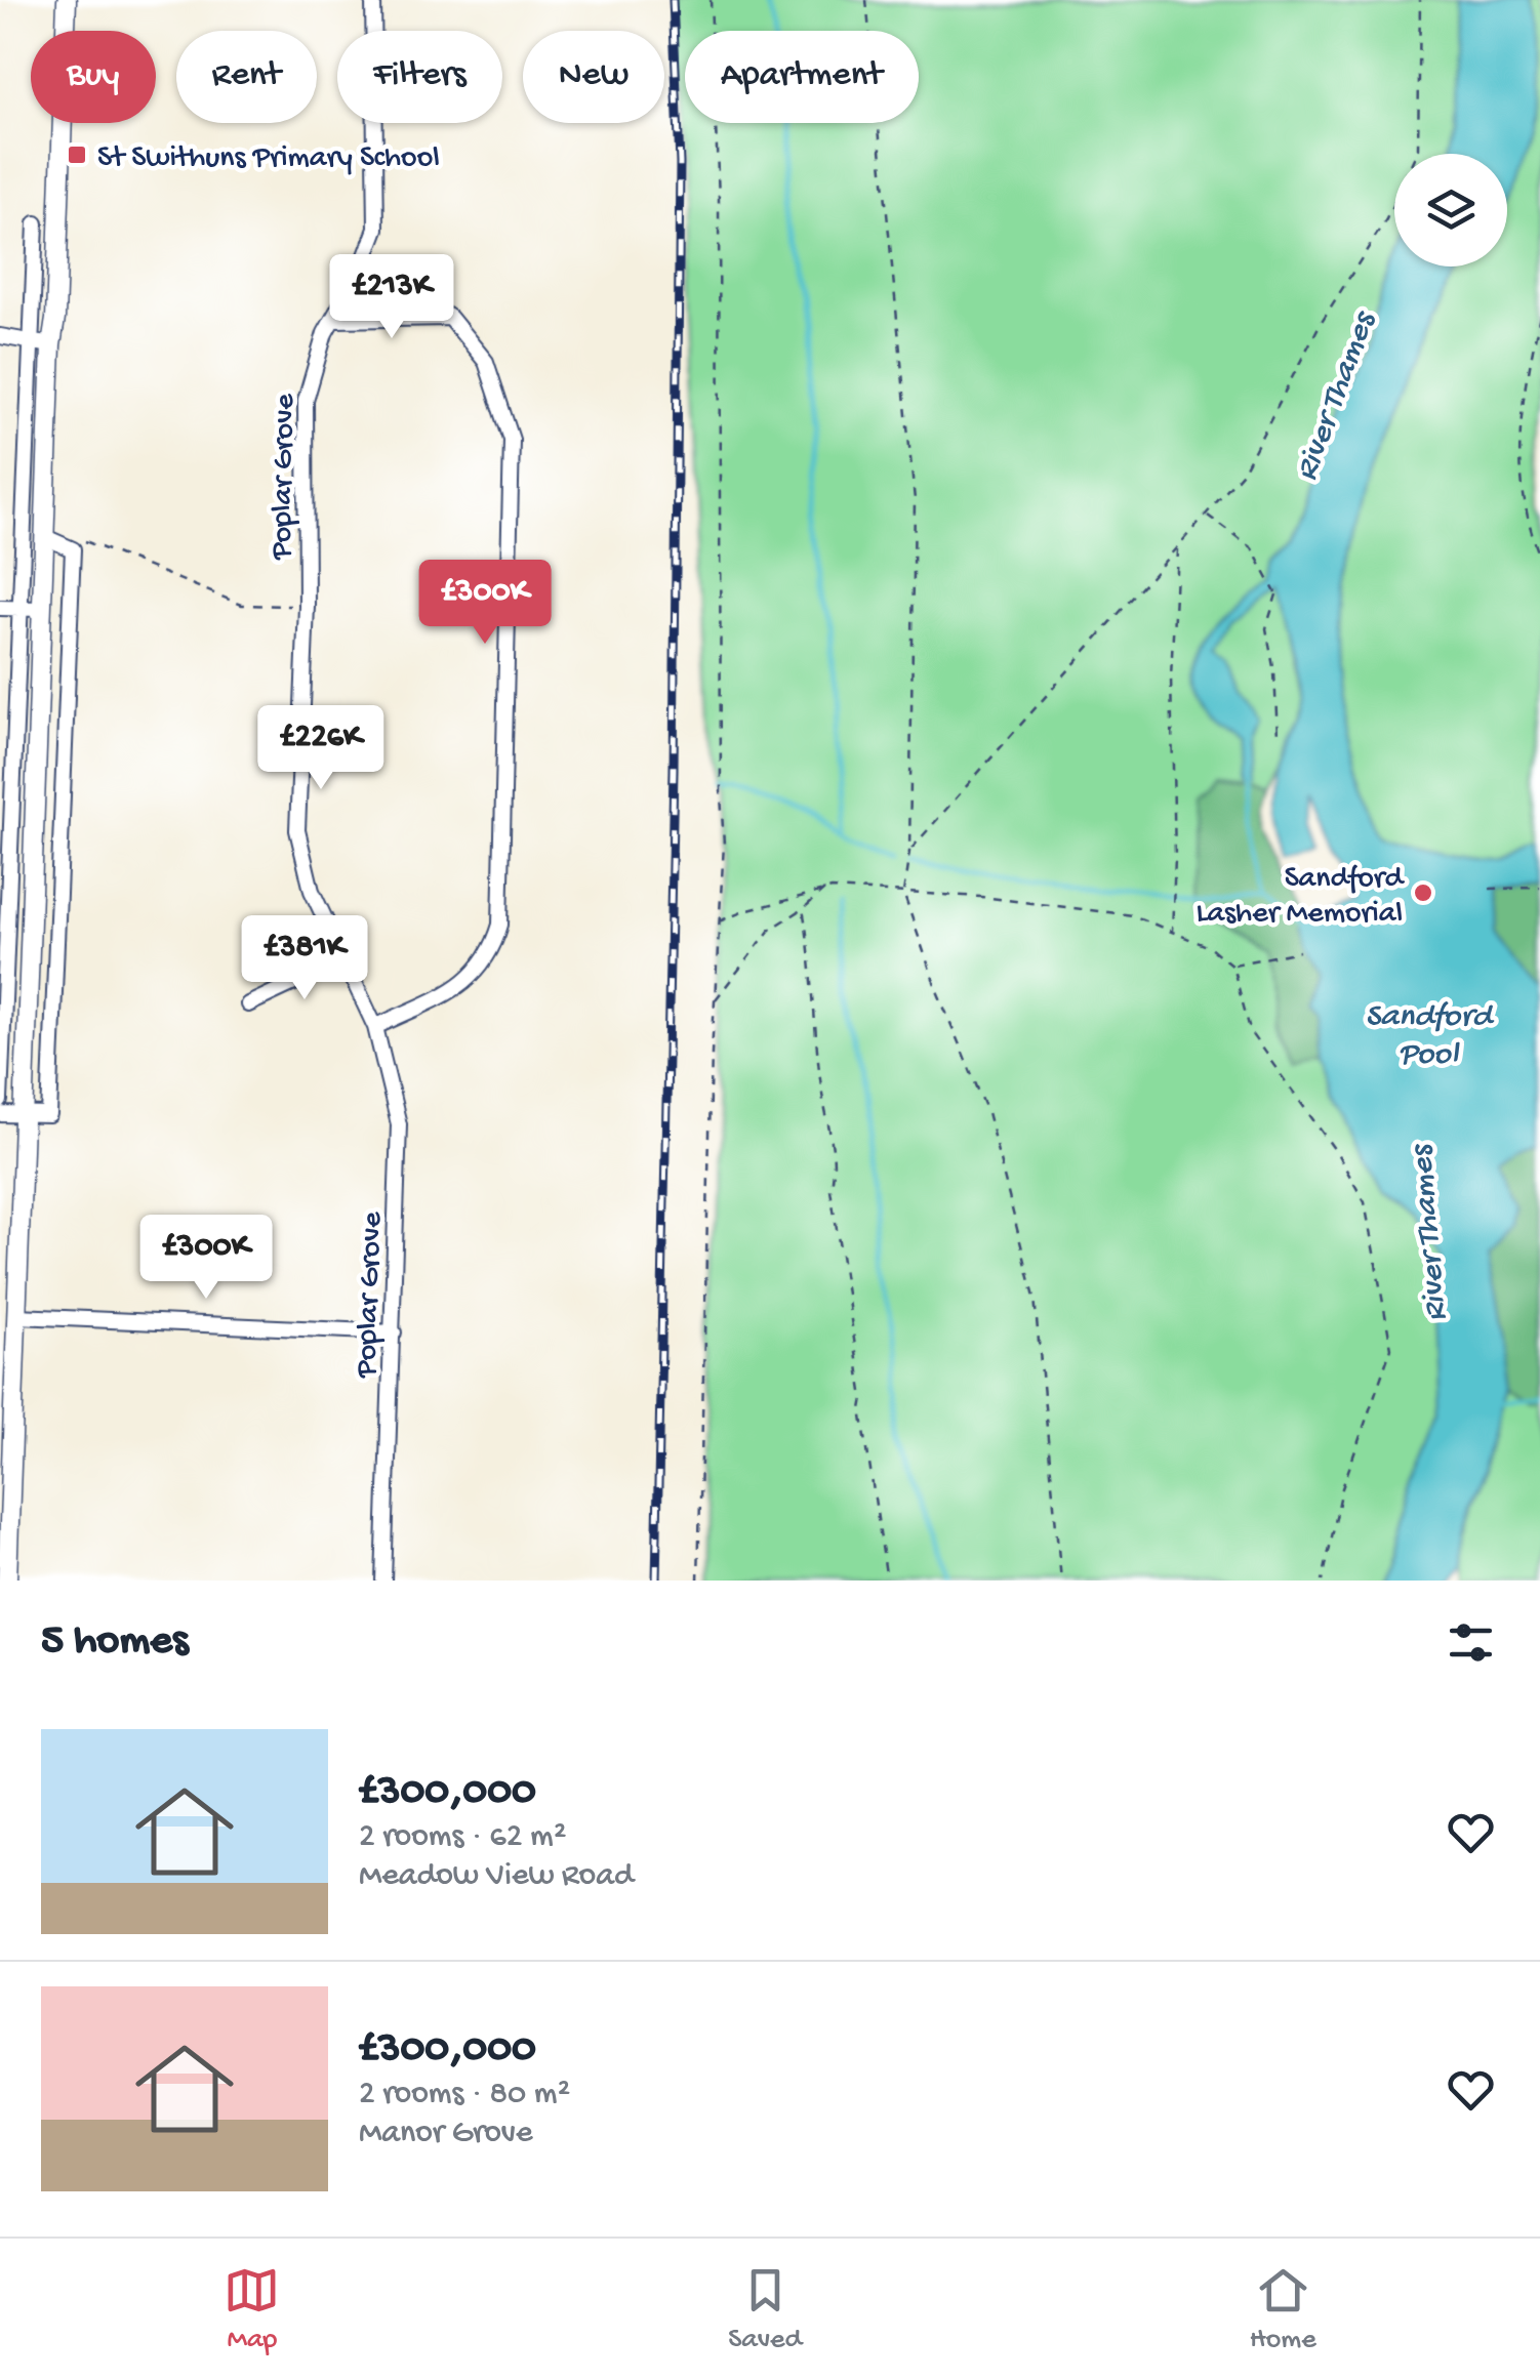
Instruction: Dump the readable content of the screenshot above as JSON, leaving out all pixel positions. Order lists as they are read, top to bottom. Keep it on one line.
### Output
{"streets":{"street":["Poplar Grove"]},"water":["River Thames","Sandford Pool"],"places":{"transit":["St Swithuns Primary School"],"other":["Sandford Lasher Memorial"]},"page":{"chip":["Buy","Rent","Filters","New","Apartment"],"price":["£213K","£300K","£226K","£381K","£300K"],"heading":"5 homes","list":[{"name":"£300,000","note":"2 rooms · 62 m² · Meadow View Road"},{"name":"£300,000","note":"2 rooms · 80 m² · Manor Grove"}],"tabs":["Map","Saved","Home"]}}
